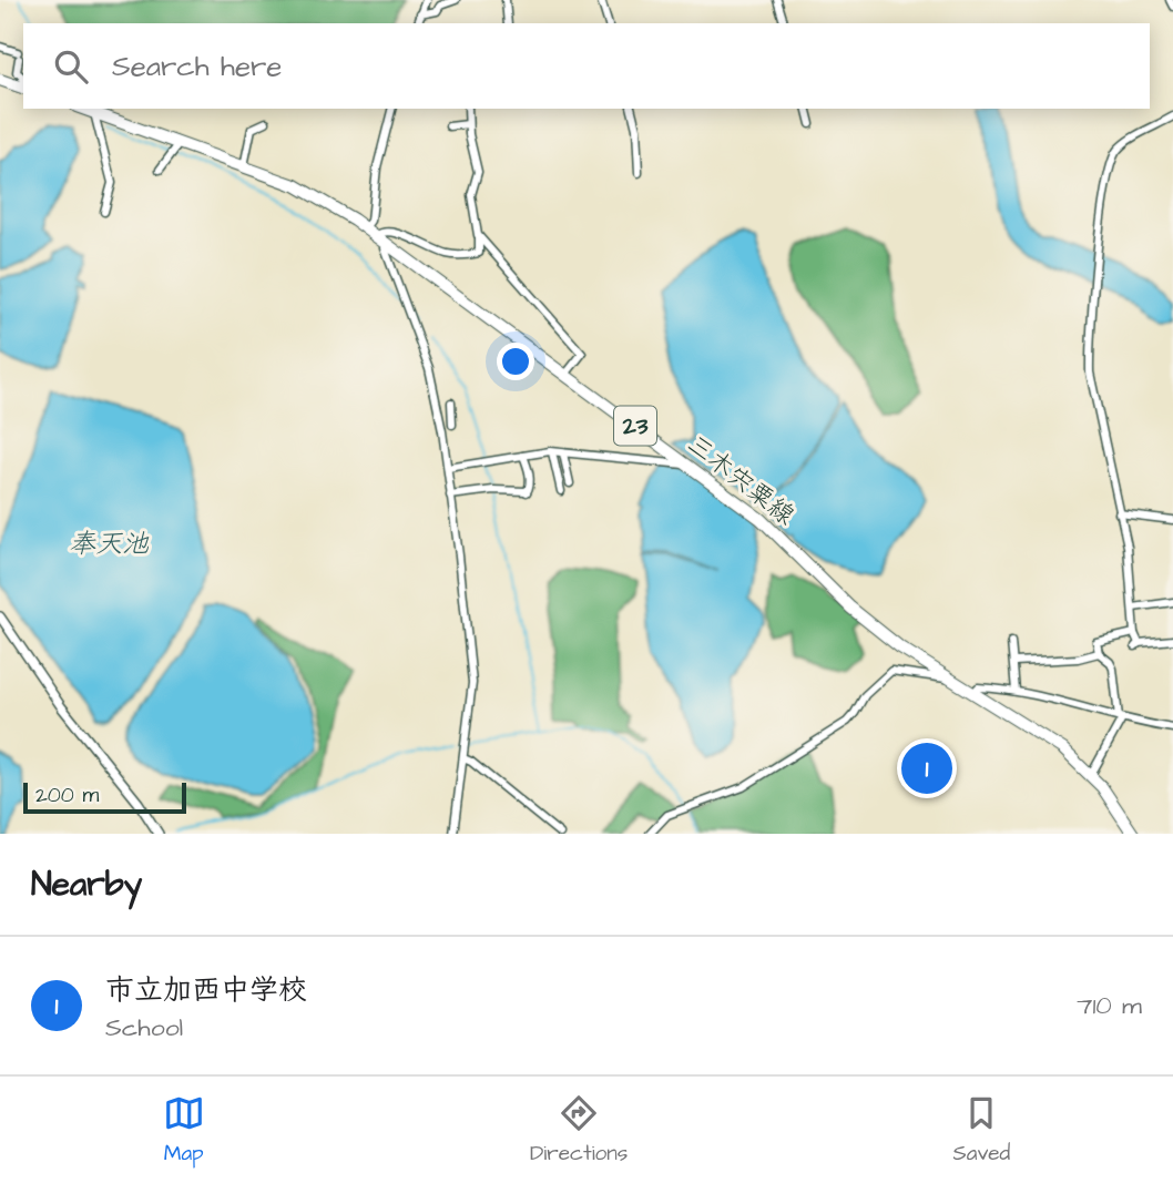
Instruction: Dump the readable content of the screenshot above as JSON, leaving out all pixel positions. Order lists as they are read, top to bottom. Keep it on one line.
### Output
{"streets":{"main road":["23","三木宍粟線"]},"water":["奉天池"],"scale_bar":"200 m","page":{"search":"Search here","pins":"1","scale":"200 m","heading":"Nearby","list":[{"mark":"1","name":"市立加西中学校","note":"School","value":"710 m"}],"nav":["Map","Directions","Saved"]}}
